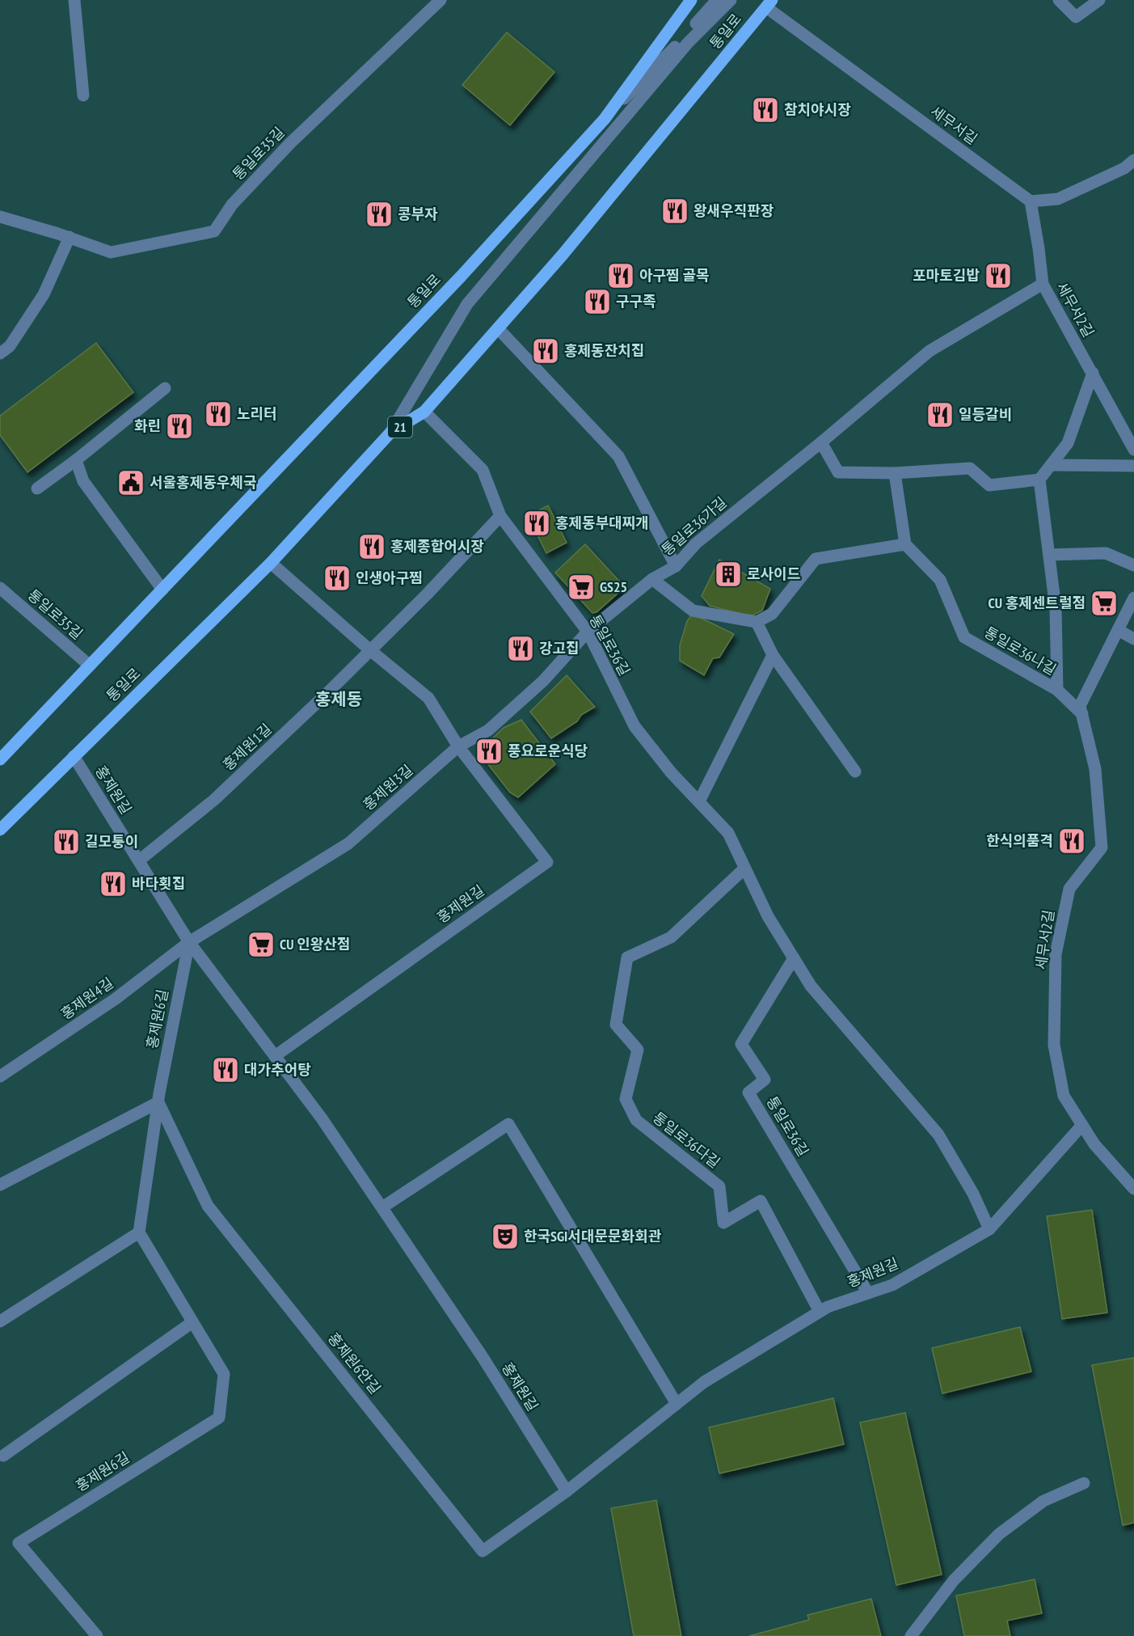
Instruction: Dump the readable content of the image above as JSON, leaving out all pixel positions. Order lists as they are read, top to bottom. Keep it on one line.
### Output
{"streets":{"main road":["통일로","21"],"street":["세무서길","통일로35길","세무서2길","통일로36가길","통일로36길","통일로36나길","홍제원1길","홍제원3길","홍제원길","홍제원4길","홍제원6길","통일로36다길","홍제원6안길"]},"crossings":[["통일로","세무서길"],["통일로","통일로35길"],["통일로","통일로36길"],["통일로","홍제원길"],["세무서길","세무서2길"],["세무서2길","통일로36가길"],["세무서2길","홍제원길"],["통일로36가길","통일로36길"],["통일로36가길","홍제원3길"],["통일로36길","홍제원1길"],["통일로36길","홍제원3길"],["통일로36길","홍제원길"],["통일로36길","통일로36다길"],["홍제원1길","홍제원길"],["홍제원3길","홍제원길"],["홍제원3길","홍제원4길"],["홍제원3길","홍제원6길"],["홍제원길","홍제원4길"],["홍제원길","홍제원6길"],["홍제원길","통일로36다길"],["홍제원길","홍제원6안길"],["홍제원4길","홍제원6길"],["홍제원6길","홍제원6안길"]],"districts":["홍제동"],"places":{"restaurant":["참치야시장","왕새우직판장","콩부자","아구찜 골목","포마토김밥","구구족","홍제동잔치집","노리터","일등갈비","화린","홍제동부대찌개","홍제종합어시장","인생아구찜","강고집","풍요로운식당","한식의품격","길모퉁이","바다횟집","대가추어탕"],"public building":["서울홍제동우체국"],"building":["로사이드"],"supermarket":["GS25","CU 홍제센트럴점","CU 인왕산점"],"theatre":["한국SGI서대문문화회관"]}}
